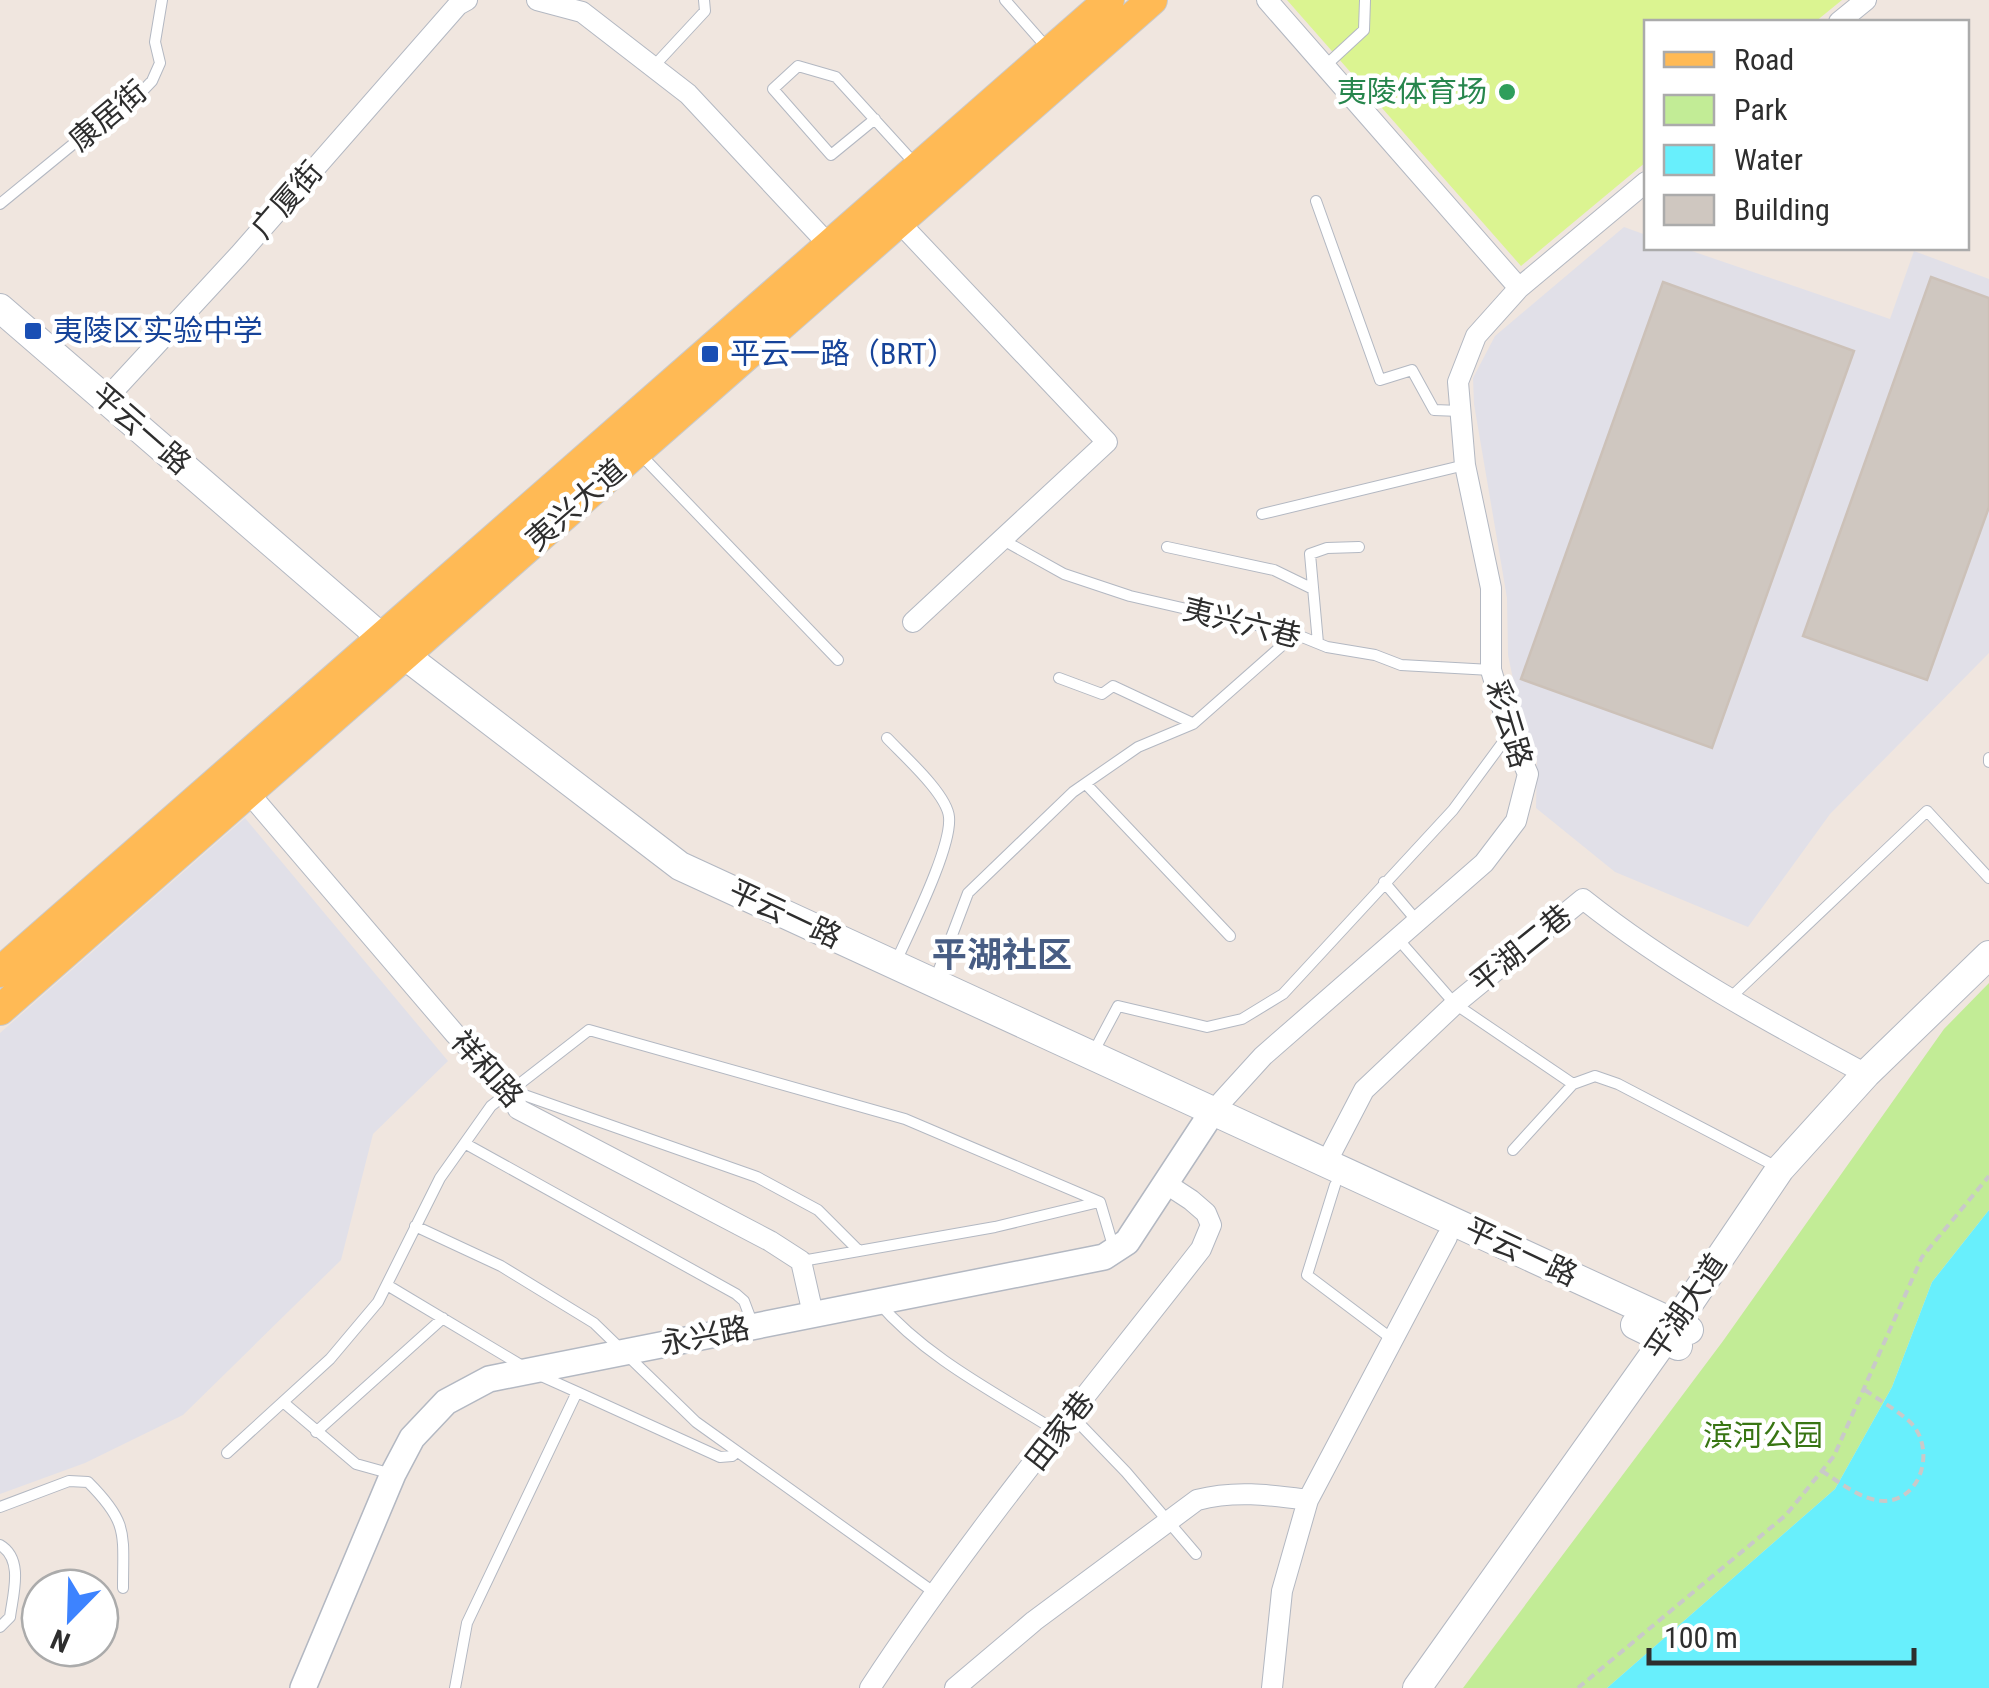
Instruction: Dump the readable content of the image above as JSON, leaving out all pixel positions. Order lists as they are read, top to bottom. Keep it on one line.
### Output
{"streets":{"main road":["平云一路","夷兴大道","平湖大道"],"street":["广厦街","彩云路","平湖二巷","祥和路","永兴路","田家巷"],"lane":["康居街","夷兴六巷"]},"crossings":[["广厦街","平云一路"],["平云一路","夷兴大道"],["平云一路","彩云路"],["平云一路","平湖二巷"],["平云一路","平湖大道"],["夷兴大道","祥和路"],["夷兴六巷","彩云路"],["平湖二巷","平湖大道"]],"districts":["平湖社区"],"parks":["滨河公园"],"places":{"other":["夷陵体育场"],"transit":["夷陵区实验中学","平云一路（BRT）"]},"legend":["Road","Park","Water","Building"],"scale_bar":"100 m","north":"bottom left"}
